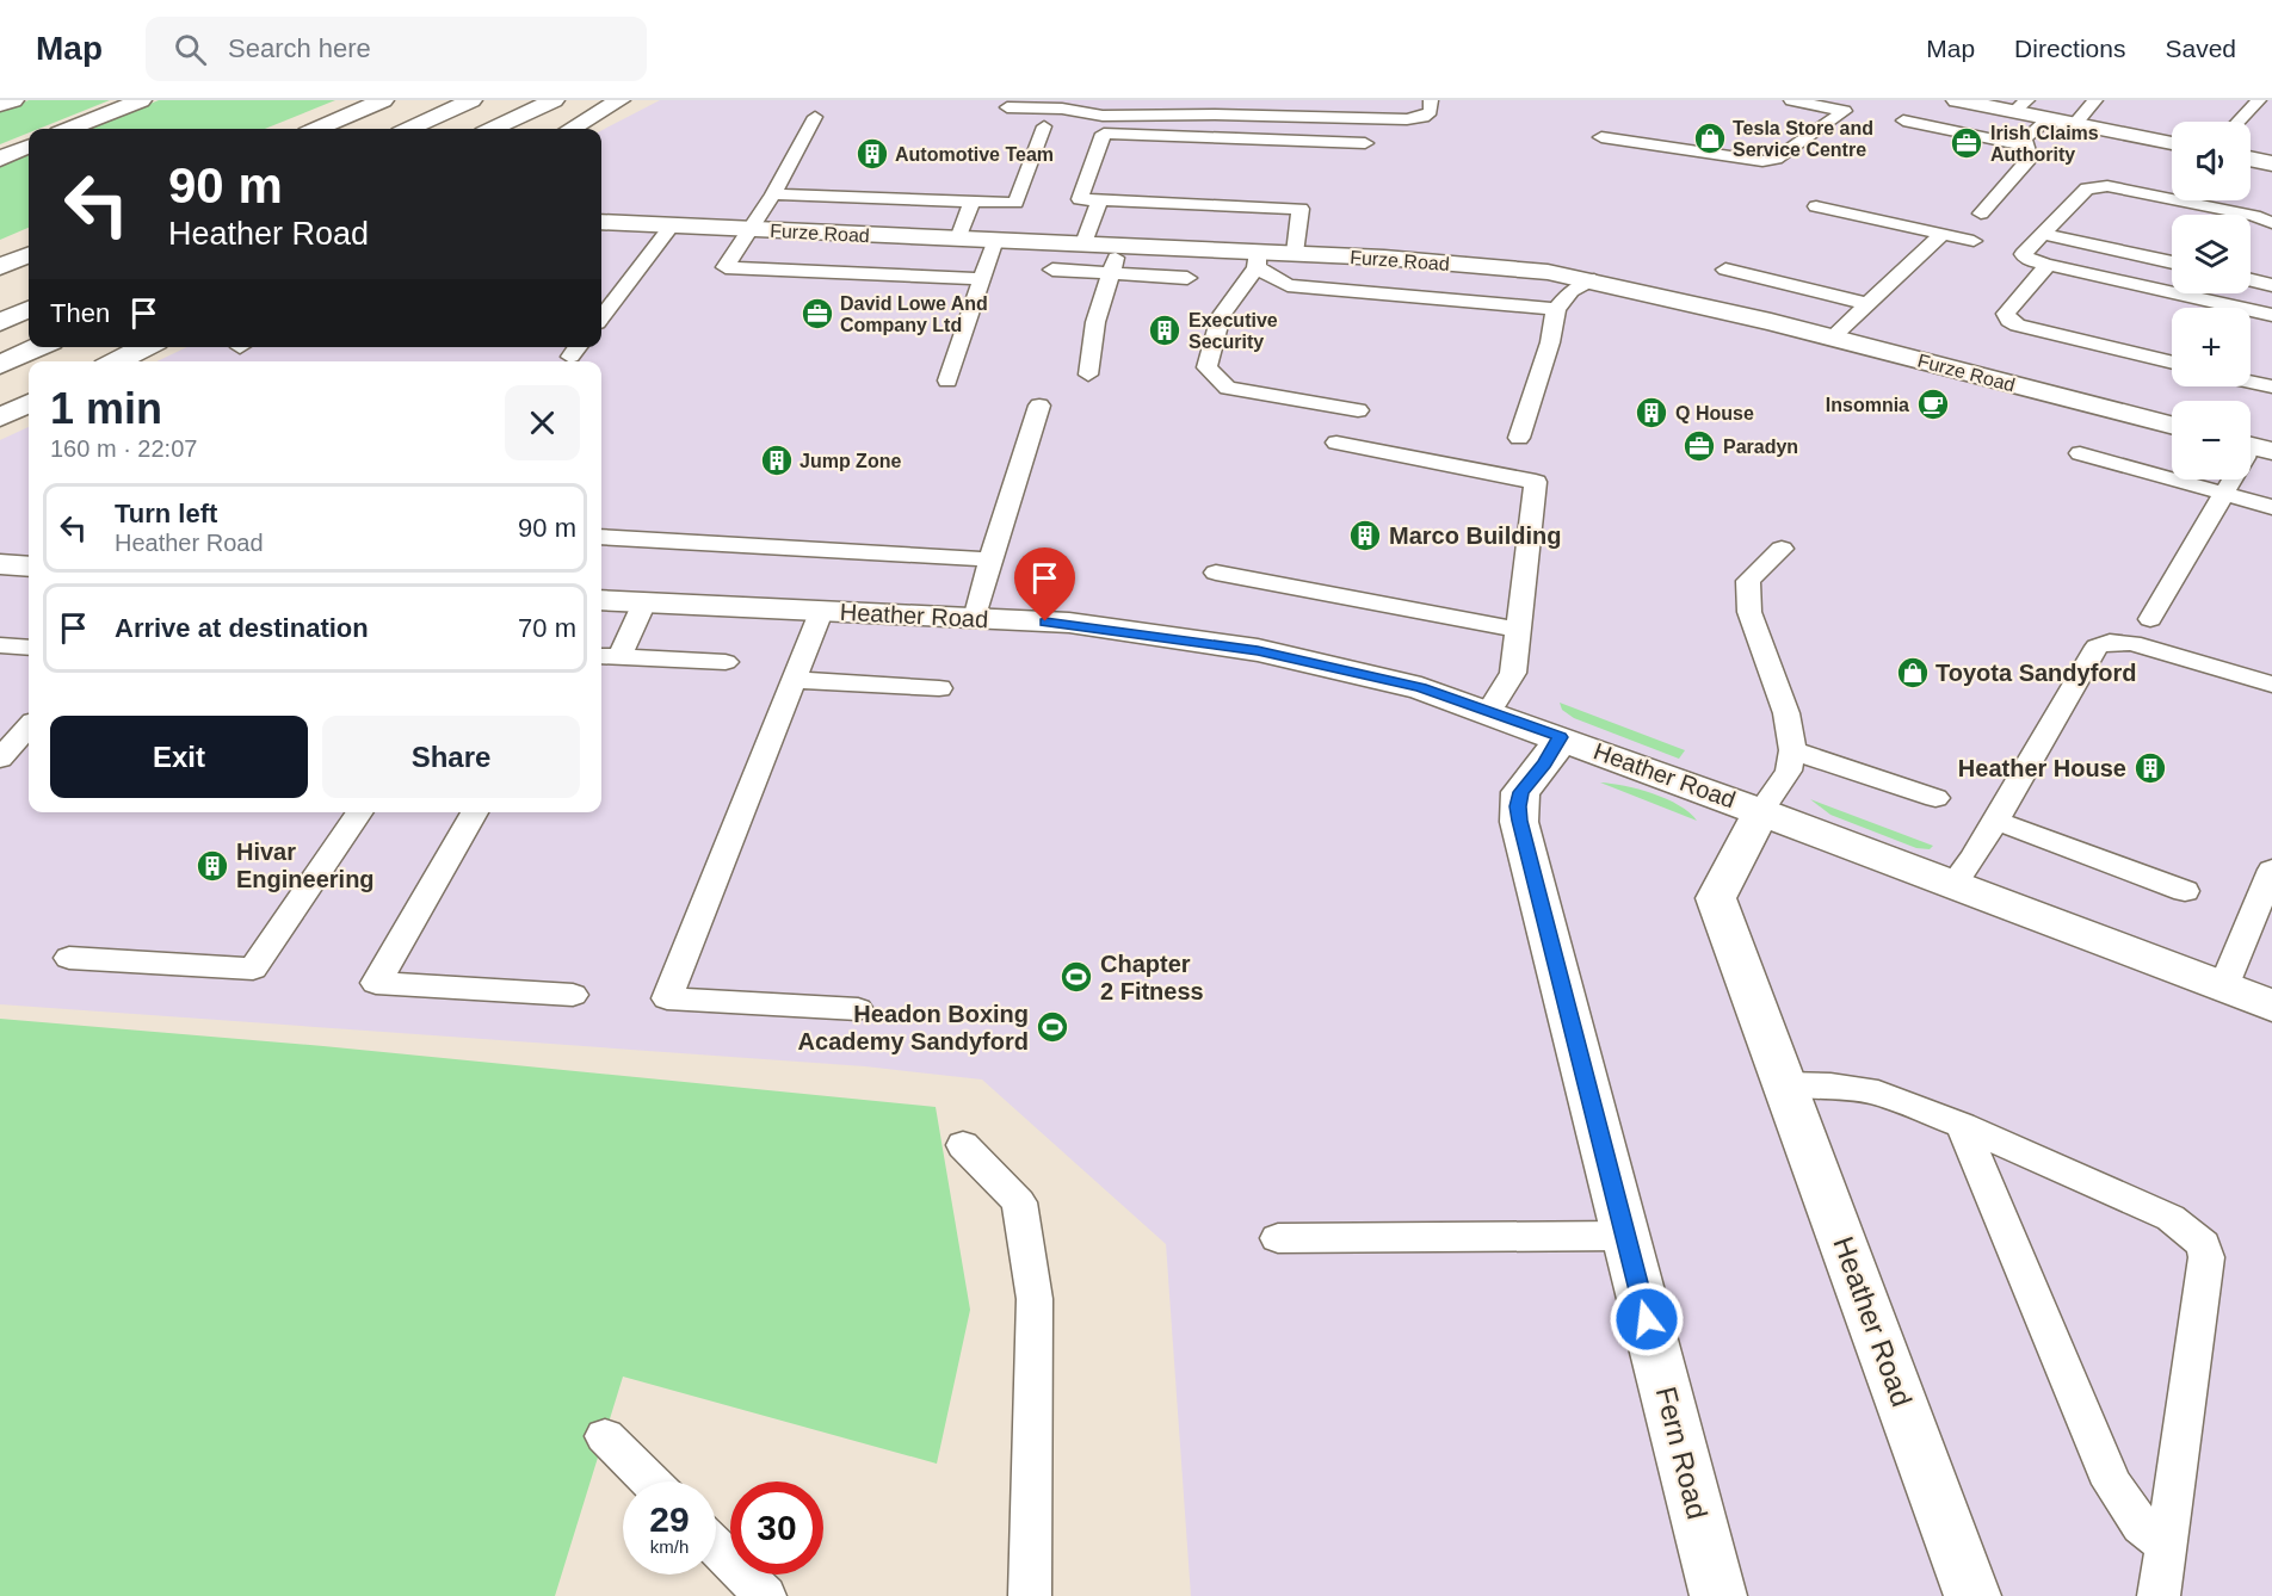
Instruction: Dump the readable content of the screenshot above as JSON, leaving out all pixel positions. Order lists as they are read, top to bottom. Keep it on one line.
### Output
{"streets":{"main road":["Furze Road","Heather Road","Fern Road"]},"crossings":[["Heather Road","Fern Road"]],"places":{"shop":["Tesla Store and Service Centre","Toyota Sandyford"],"office":["Irish Claims Authority","David Lowe And Company Ltd","Paradyn"],"building":["Automotive Team","Executive Security","Q House","Jump Zone","Marco Building","Heather House","Hivar Engineering"],"cafe":["Insomnia"],"sports":["Chapter 2 Fitness","Headon Boxing Academy Sandyford"]},"page":{"header":"Map","search":"Search here","nav":["Map","Directions","Saved"],"map_buttons":["+","−"],"turn":["90 m","Heather Road"],"then":"Then","heading":["1 min","160 m · 22:07"],"list":[{"name":"Turn left","note":"Heather Road","value":"90 m"},{"name":"Arrive at destination","value":"70 m"}],"buttons":["Exit","Share"],"speed":"29 km/h","limit":"30"}}
